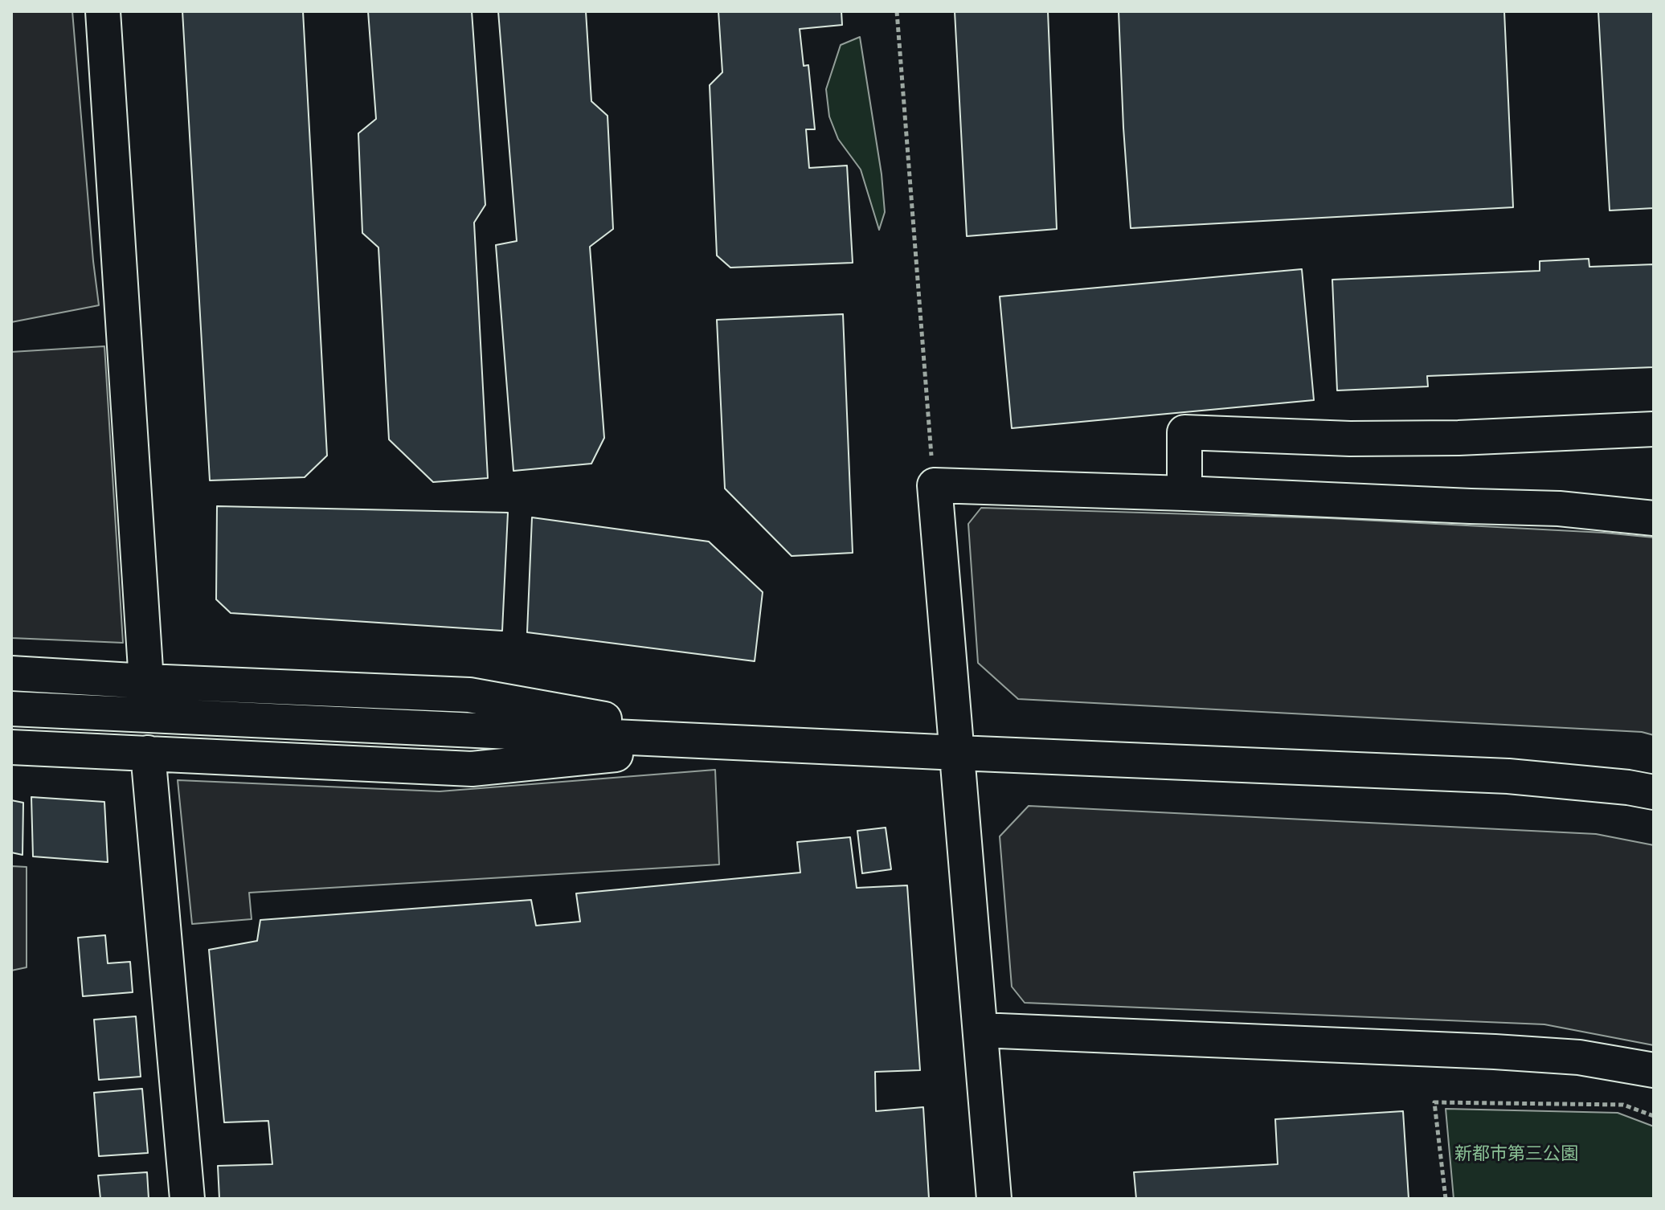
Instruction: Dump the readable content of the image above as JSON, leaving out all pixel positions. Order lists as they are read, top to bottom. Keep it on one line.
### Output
{"parks":["新都市第三公園"]}
